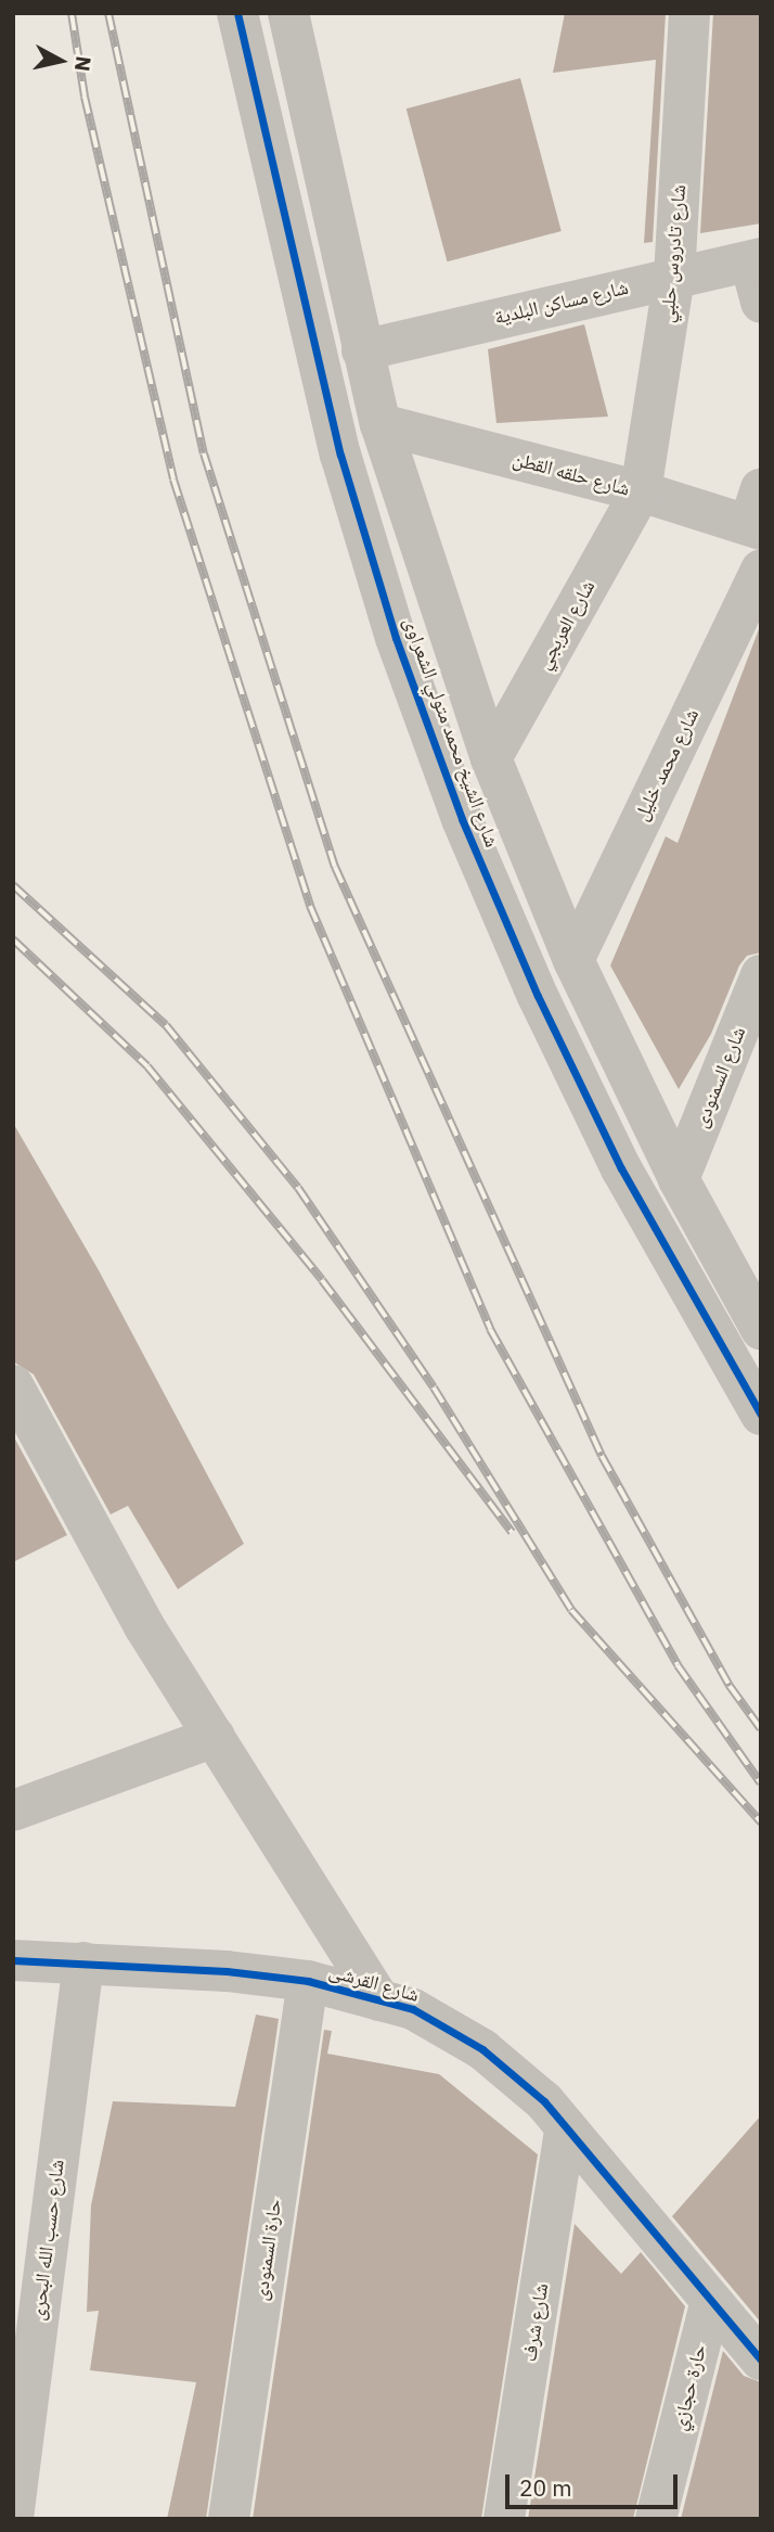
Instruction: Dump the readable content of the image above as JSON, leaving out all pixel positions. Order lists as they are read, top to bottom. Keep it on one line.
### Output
{"streets":{"street":["شارع تادروس حلبي","شارع مساكن البلدية","شارع حلقه القطن","شارع العربجي","شارع الشيخ محمد متولي الشعراوى","شارع محمد خليل","شارع السمنودى","شارع القرشى","شارع حسب الله البحرى","حارة السمنودى","شارع شرف","حارة حجازي"]},"crossings":[["شارع تادروس حلبي","شارع مساكن البلدية"],["شارع تادروس حلبي","شارع حلقه القطن"],["شارع تادروس حلبي","شارع العربجي"],["شارع مساكن البلدية","شارع الشيخ محمد متولي الشعراوى"],["شارع حلقه القطن","شارع العربجي"],["شارع حلقه القطن","شارع الشيخ محمد متولي الشعراوى"],["شارع العربجي","شارع الشيخ محمد متولي الشعراوى"],["شارع الشيخ محمد متولي الشعراوى","شارع محمد خليل"],["شارع الشيخ محمد متولي الشعراوى","شارع السمنودى"],["شارع القرشى","شارع حسب الله البحرى"],["شارع القرشى","حارة السمنودى"],["شارع القرشى","شارع شرف"],["شارع القرشى","حارة حجازي"]],"scale_bar":"20 m","north":"right"}
